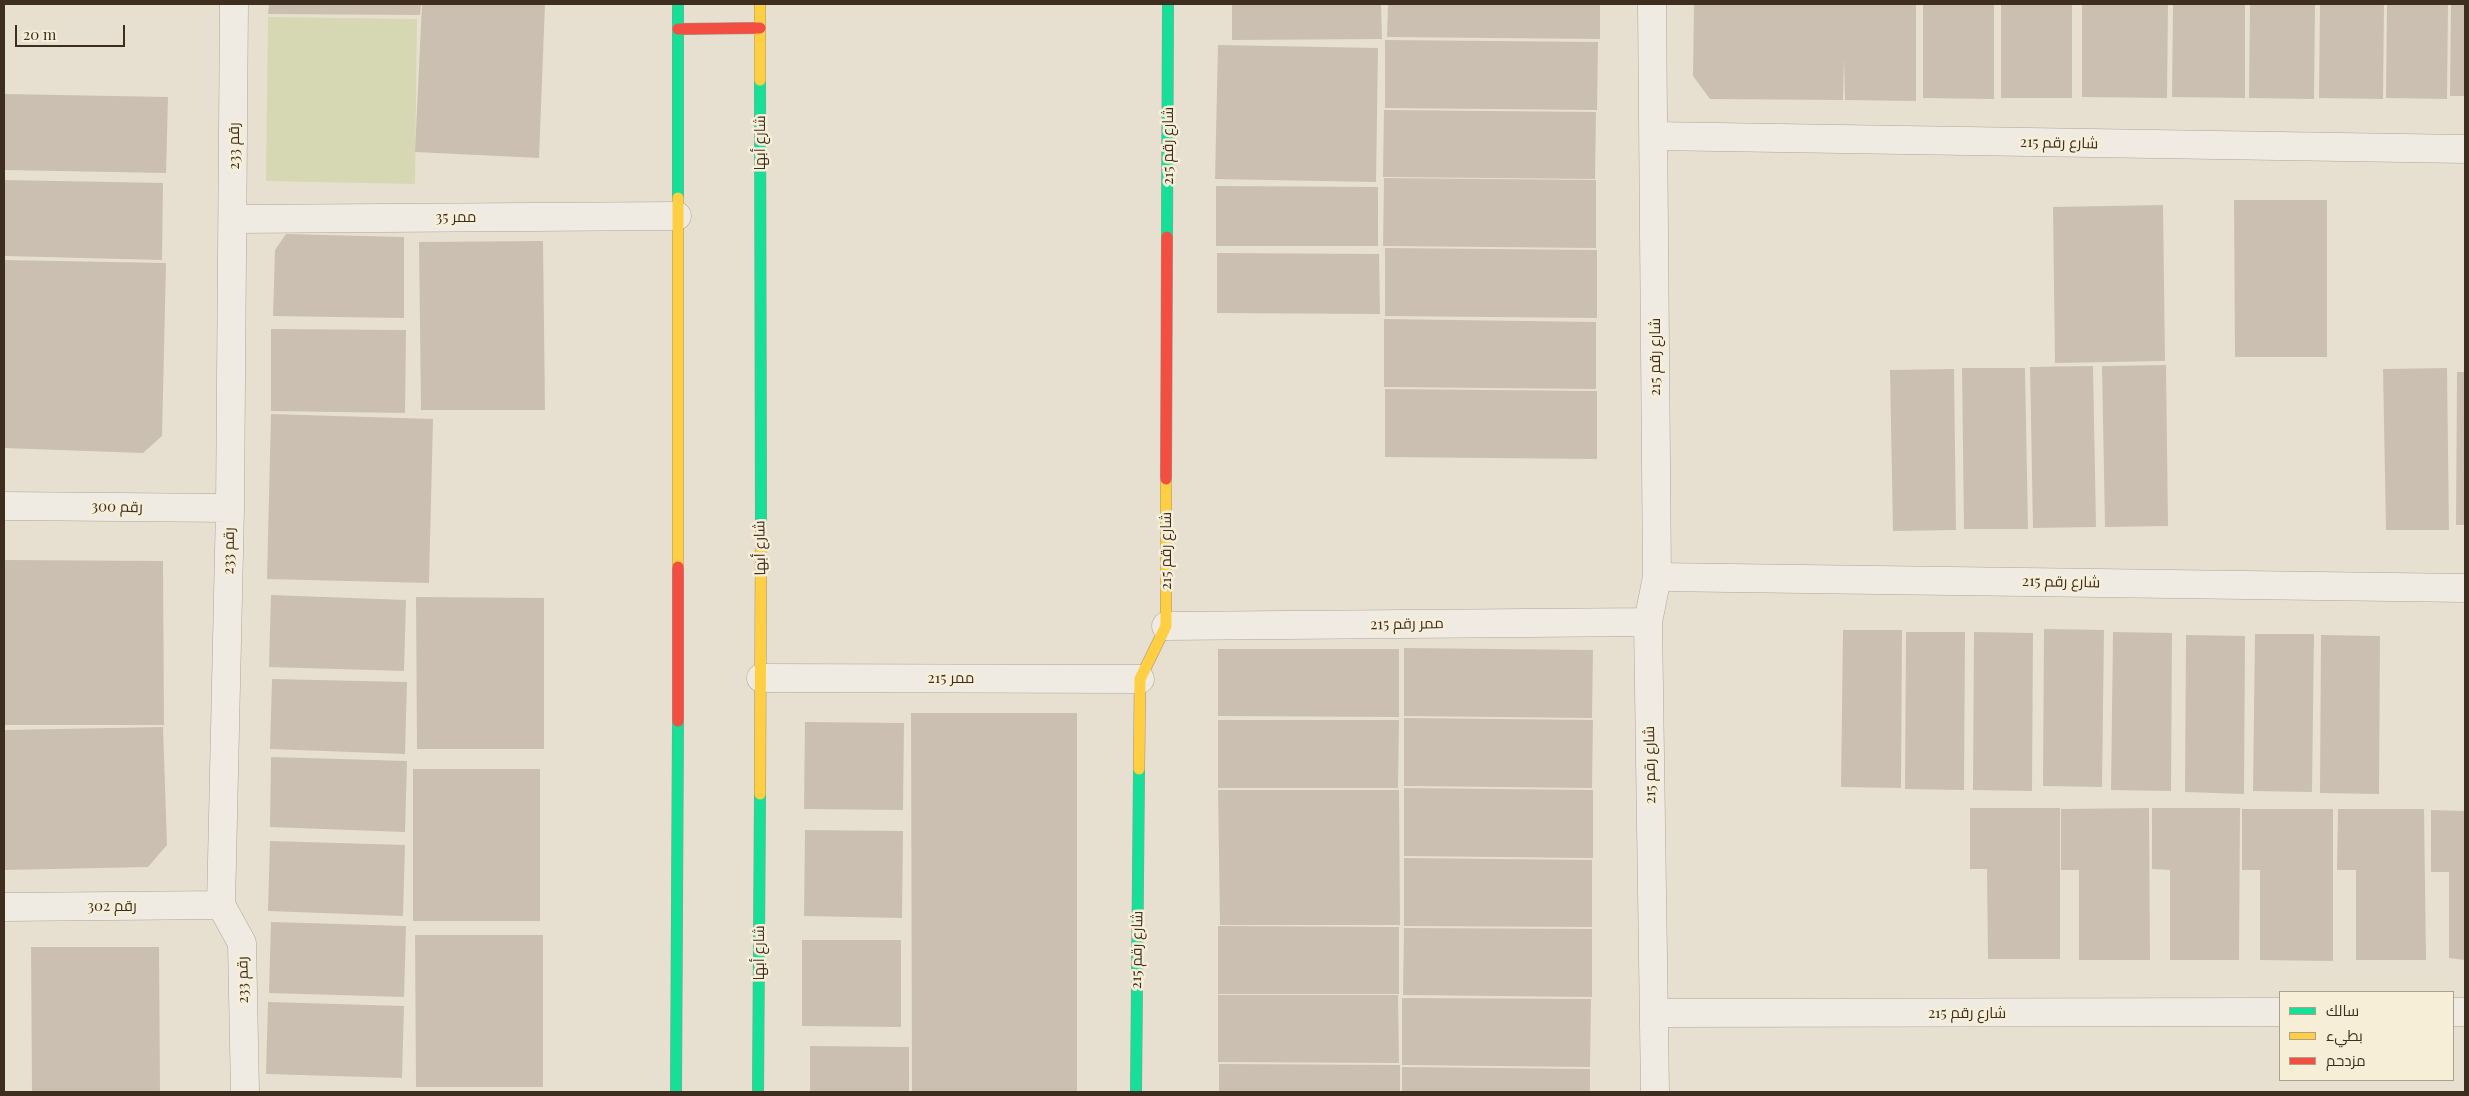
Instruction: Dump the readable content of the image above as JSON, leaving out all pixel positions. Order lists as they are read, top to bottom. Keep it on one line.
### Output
{"streets":{"street":["شارع أبها","شارع رقم 215","رقم 233","ممر 35","رقم 300","ممر رقم 215","ممر 215","رقم 302"]},"crossings":[["شارع أبها","ممر 215"],["شارع رقم 215","ممر رقم 215"],["شارع رقم 215","ممر 215"],["رقم 233","ممر 35"],["رقم 233","رقم 300"],["رقم 233","رقم 302"]],"legend":["سالك","بطيء","مزدحم"],"scale_bar":"20 m"}
